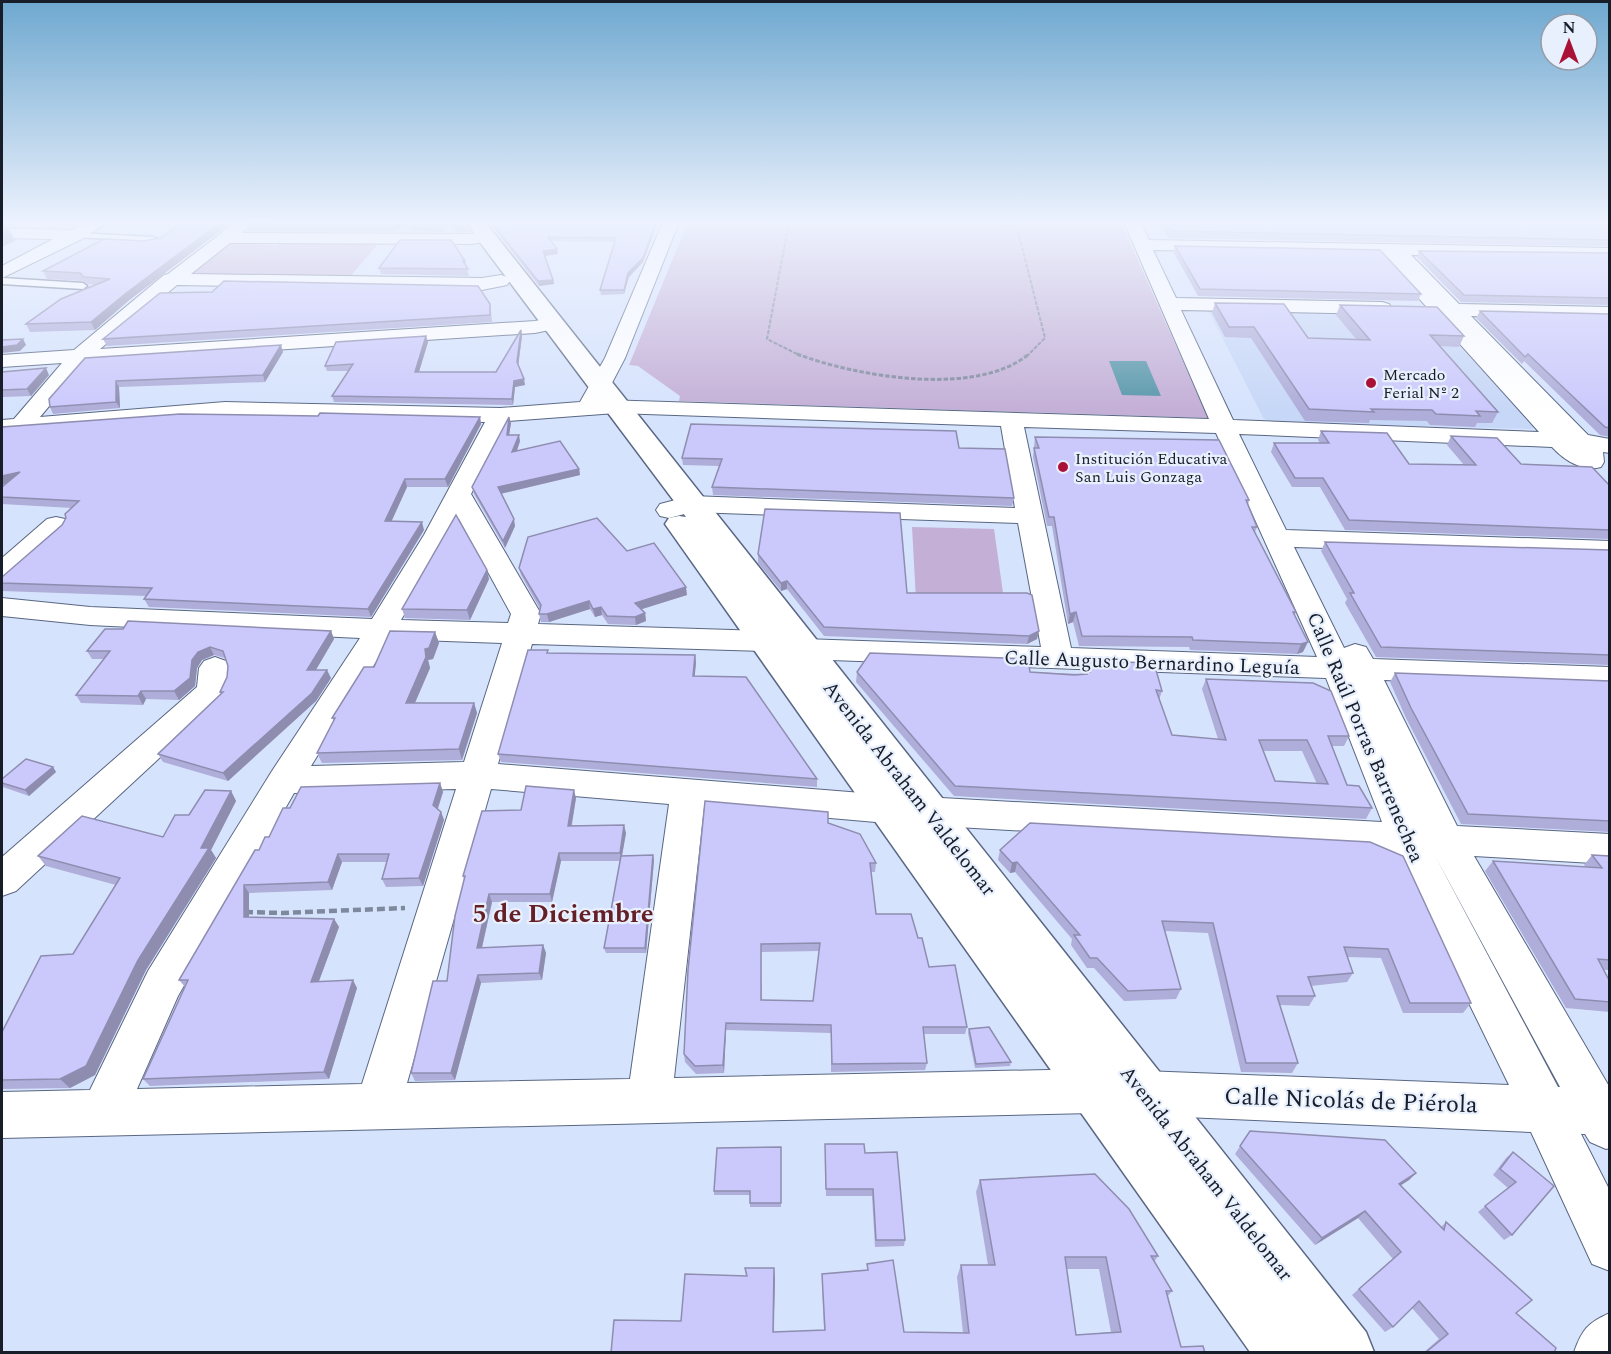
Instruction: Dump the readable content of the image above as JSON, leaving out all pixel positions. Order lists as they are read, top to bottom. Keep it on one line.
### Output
{"streets":{"street":["Calle Augusto Bernardino Leguía","Calle Raúl Porras Barrenechea","Avenida Abraham Valdelomar","Calle Nicolás de Piérola"]},"crossings":[["Calle Augusto Bernardino Leguía","Calle Raúl Porras Barrenechea"],["Calle Augusto Bernardino Leguía","Avenida Abraham Valdelomar"],["Calle Raúl Porras Barrenechea","Calle Nicolás de Piérola"],["Avenida Abraham Valdelomar","Calle Nicolás de Piérola"]],"districts":["5 de Diciembre"],"places":["Mercado Ferial Nº 2","Institución Educativa San Luis Gonzaga"],"north":"top"}
